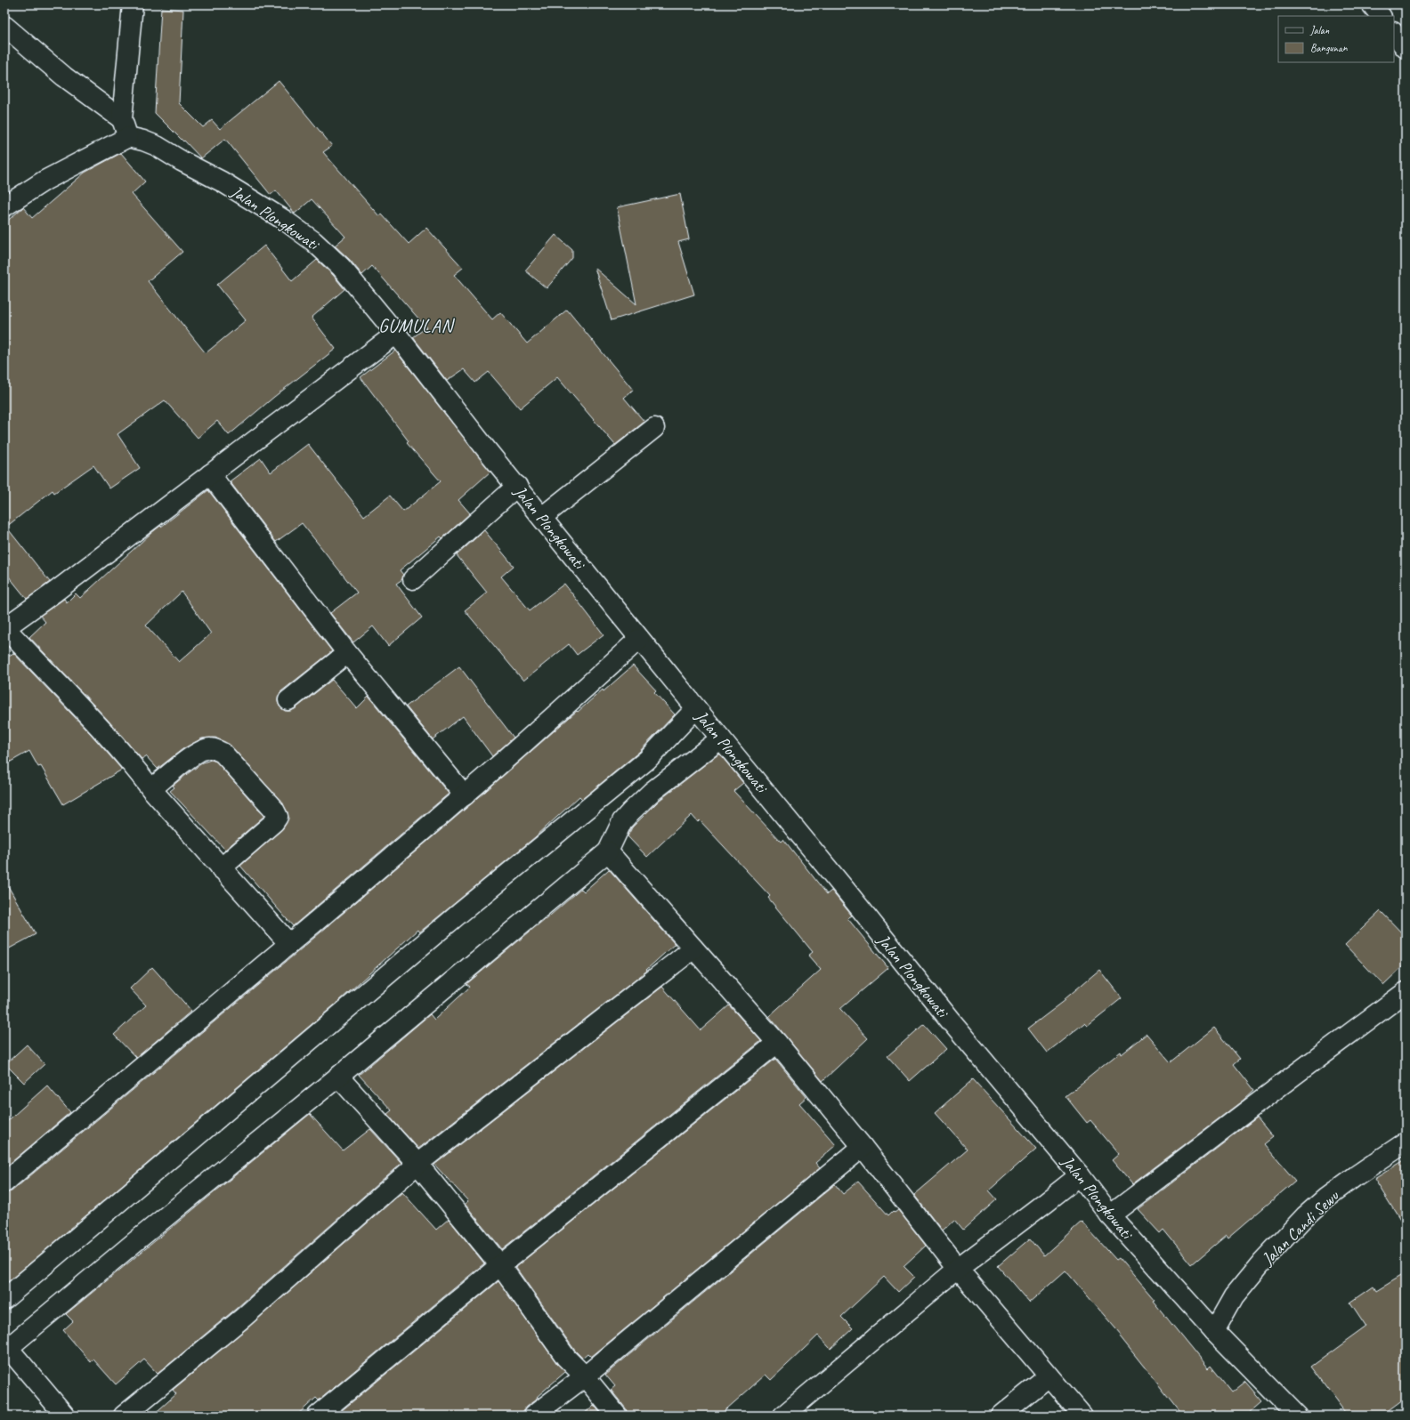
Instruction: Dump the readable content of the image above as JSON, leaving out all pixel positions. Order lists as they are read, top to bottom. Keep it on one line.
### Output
{"streets":{"street":["Jalan Plongkowati","Jalan Candi Sewu"]},"crossings":[["Jalan Plongkowati","Jalan Candi Sewu"]],"districts":["GUMULAN"],"legend":["Jalan","Bangunan"]}
